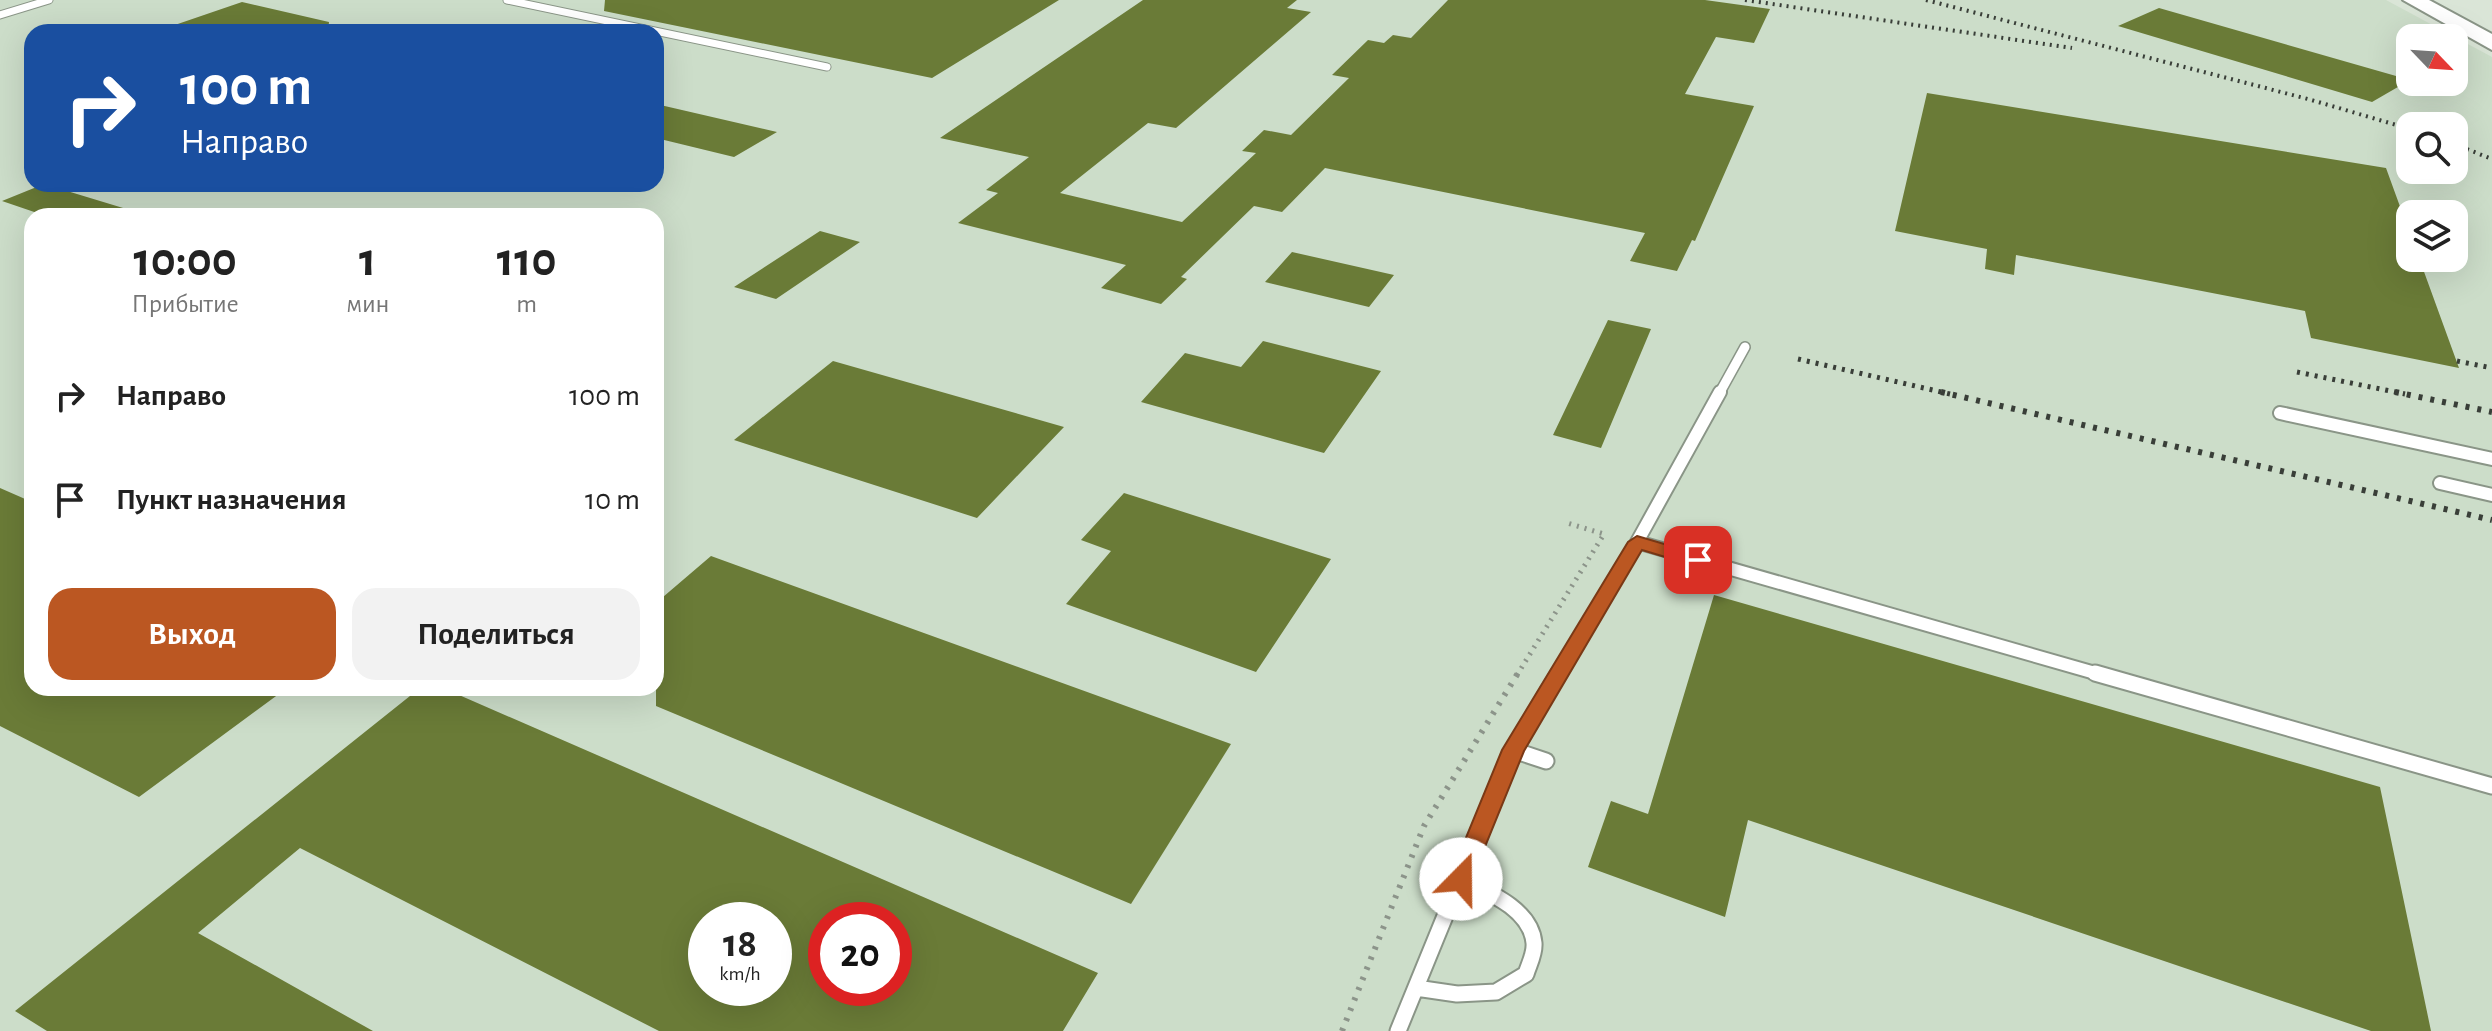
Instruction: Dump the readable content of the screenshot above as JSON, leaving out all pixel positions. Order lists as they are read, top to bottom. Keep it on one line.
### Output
{"north":"bottom right","page":{"turn":["100 m","Направо"],"eta":["10:00","Прибытие","1","мин","110","m"],"list":[{"name":"Направо","value":"100 m"},{"name":"Пункт назначения","value":"10 m"}],"buttons":["Выход","Поделиться"],"speed":"18 km/h","limit":"20"}}
